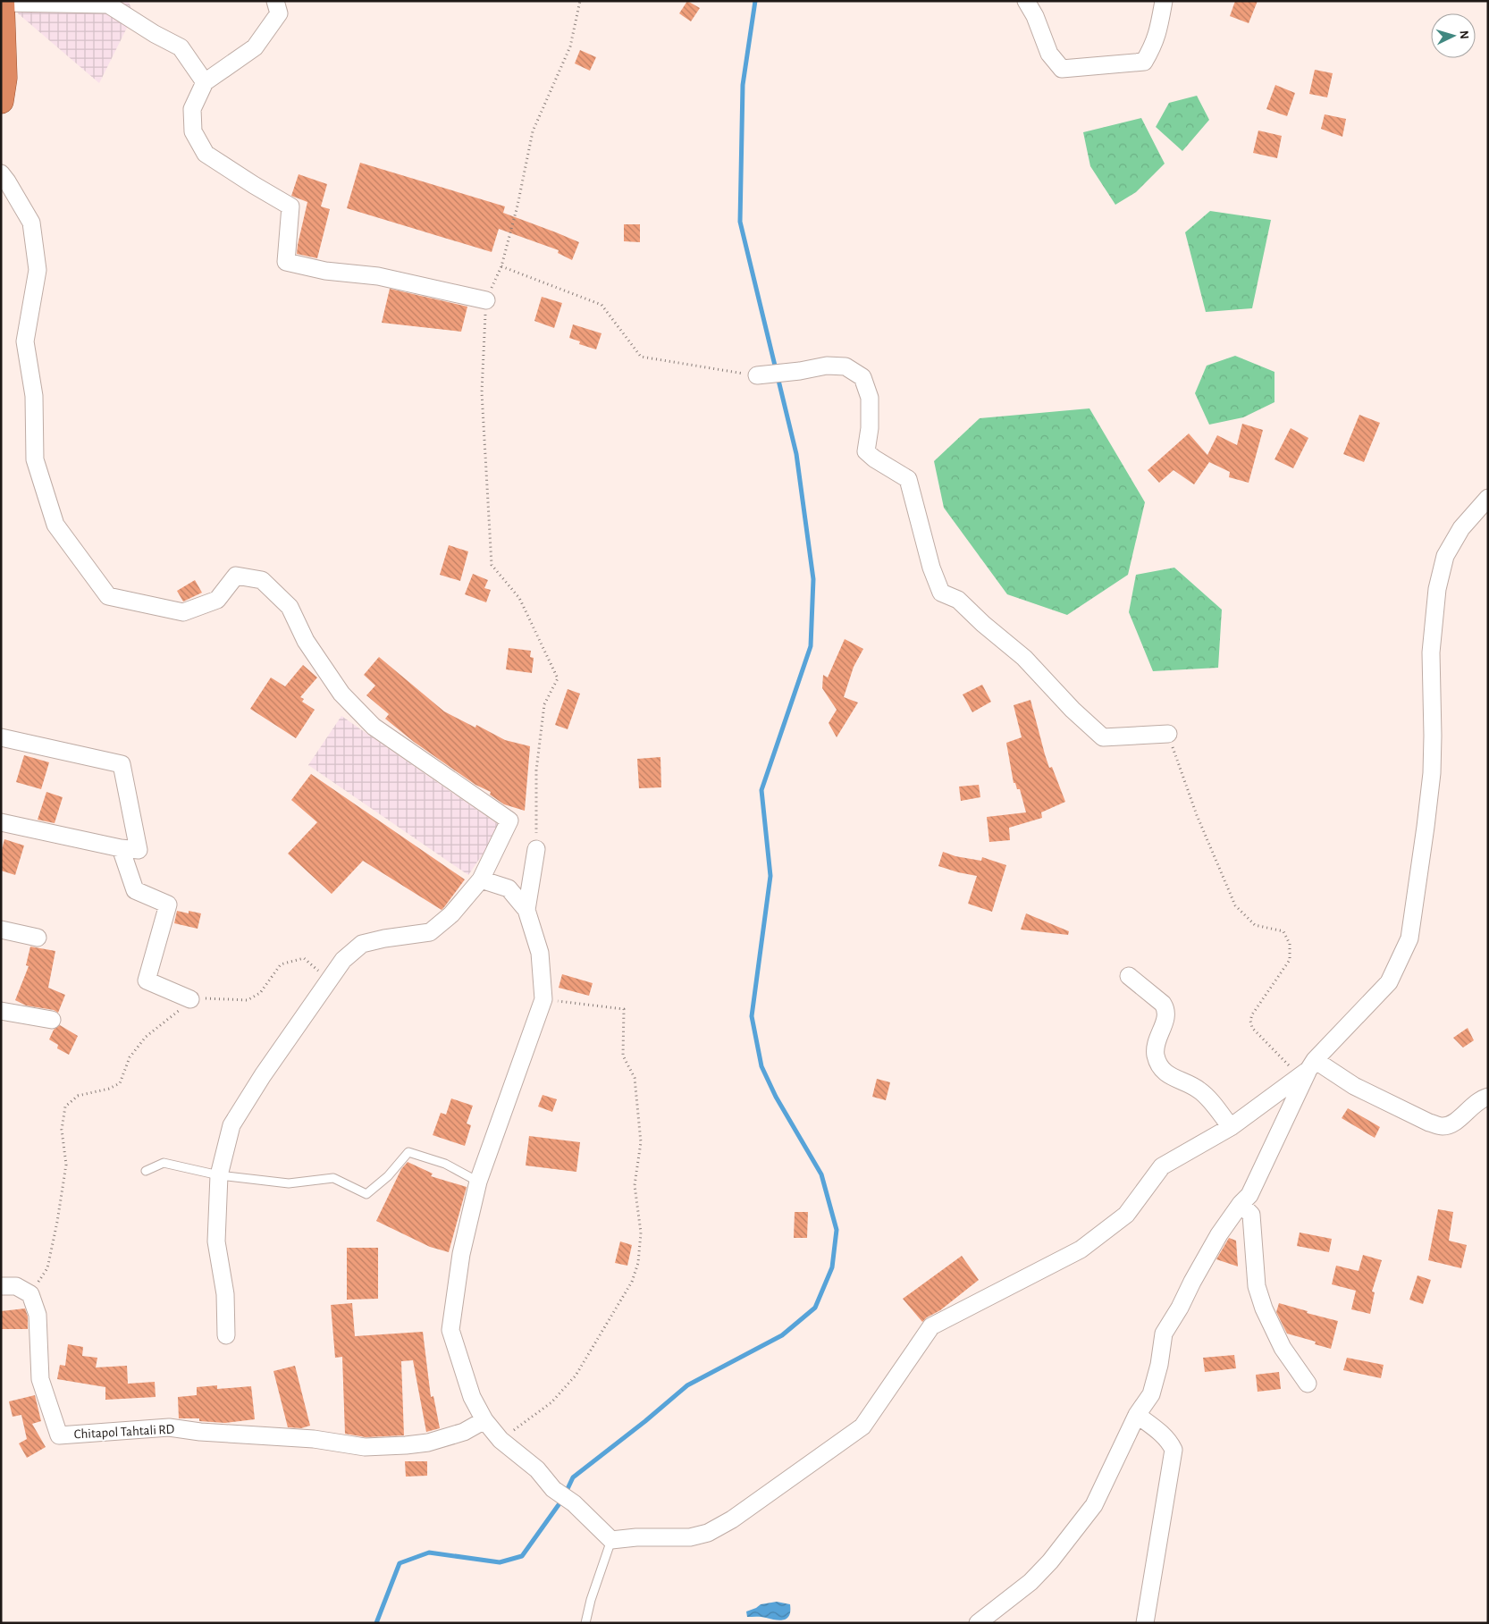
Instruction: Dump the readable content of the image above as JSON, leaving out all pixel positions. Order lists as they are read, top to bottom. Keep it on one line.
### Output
{"streets":{"street":["Chitapol Tahtali RD"]},"north":"right"}
